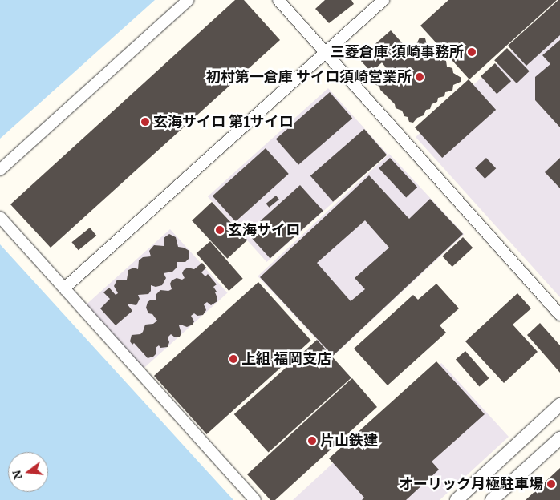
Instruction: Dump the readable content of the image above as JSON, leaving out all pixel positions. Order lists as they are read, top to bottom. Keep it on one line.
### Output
{"places":["三菱倉庫 須崎事務所","初村第一倉庫 サイロ須崎営業所","玄海サイロ 第1サイロ","玄海サイロ","上組 福岡支店","片山鉄建","オーリック月極駐車場"],"north":"left"}
